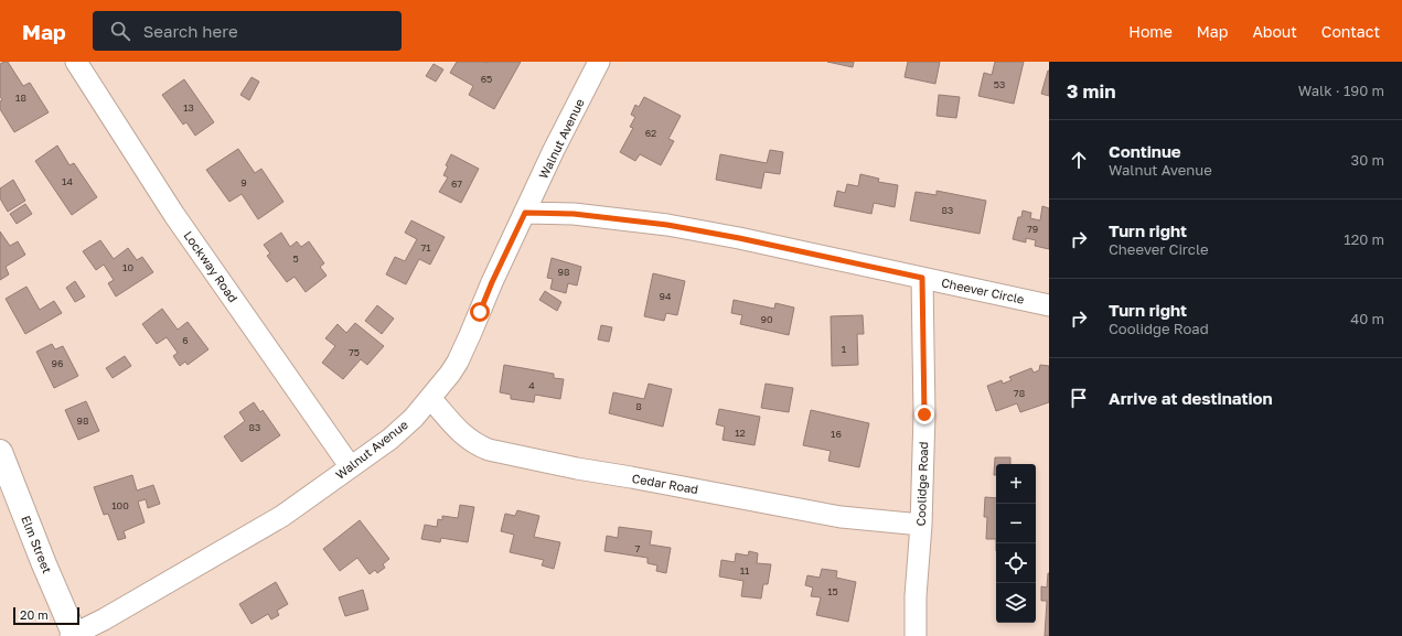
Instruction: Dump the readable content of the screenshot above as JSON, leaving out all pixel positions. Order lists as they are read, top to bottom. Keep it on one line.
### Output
{"streets":{"main road":["Elm Street"],"street":["Walnut Avenue","Lockway Road","Cheever Circle","Cedar Road","Coolidge Road"]},"crossings":[["Walnut Avenue","Lockway Road"],["Walnut Avenue","Cheever Circle"],["Walnut Avenue","Cedar Road"],["Walnut Avenue","Elm Street"],["Cheever Circle","Coolidge Road"],["Cedar Road","Coolidge Road"]],"house_numbers":["65","53","18","13","62","14","9","67","83","79","71","5","10","98","94","90","6","1","75","96","4","78","8","98","83","12","16","100","7","11","15"],"scale_bar":"20 m","page":{"header":"Map","search":"Search here","nav":["Home","Map","About","Contact"],"heading":["3 min","Walk · 190 m"],"list":[["Continue","Walnut Avenue","30 m"],["Turn right","Cheever Circle","120 m"],["Turn right","Coolidge Road","40 m"],"Arrive at destination"],"map_buttons":["+","−"],"scale":"20 m"}}
